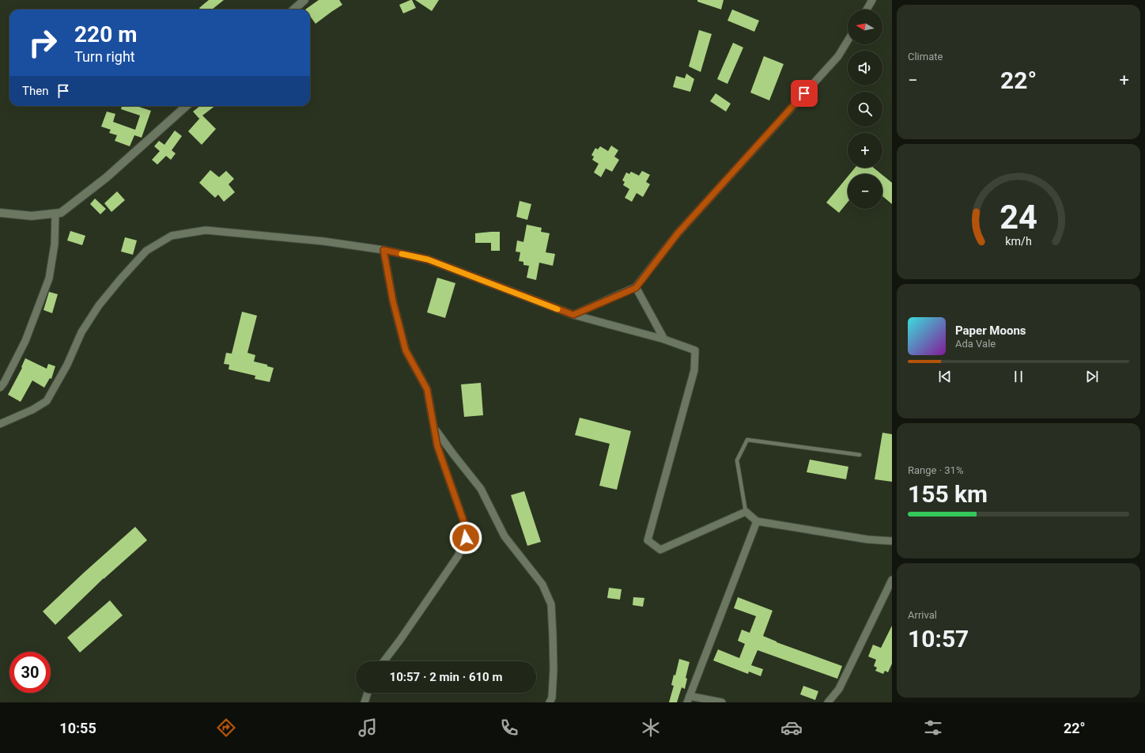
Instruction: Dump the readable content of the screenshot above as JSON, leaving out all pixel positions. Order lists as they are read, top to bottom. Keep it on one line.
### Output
{"north":"left","page":{"tile":["Climate",["Range · 31%","155 km"],["Arrival","10:57"]],"map_buttons":["+","−"],"turn":["220 m","Turn right"],"heat":["−","22°","+"],"then":"Then","song":["Paper Moons","Ada Vale"],"limit":"30","trip":"10:57 · 2 min · 610 m","tabs":["10:55","22°"],"gauge":["24","km/h"]}}
